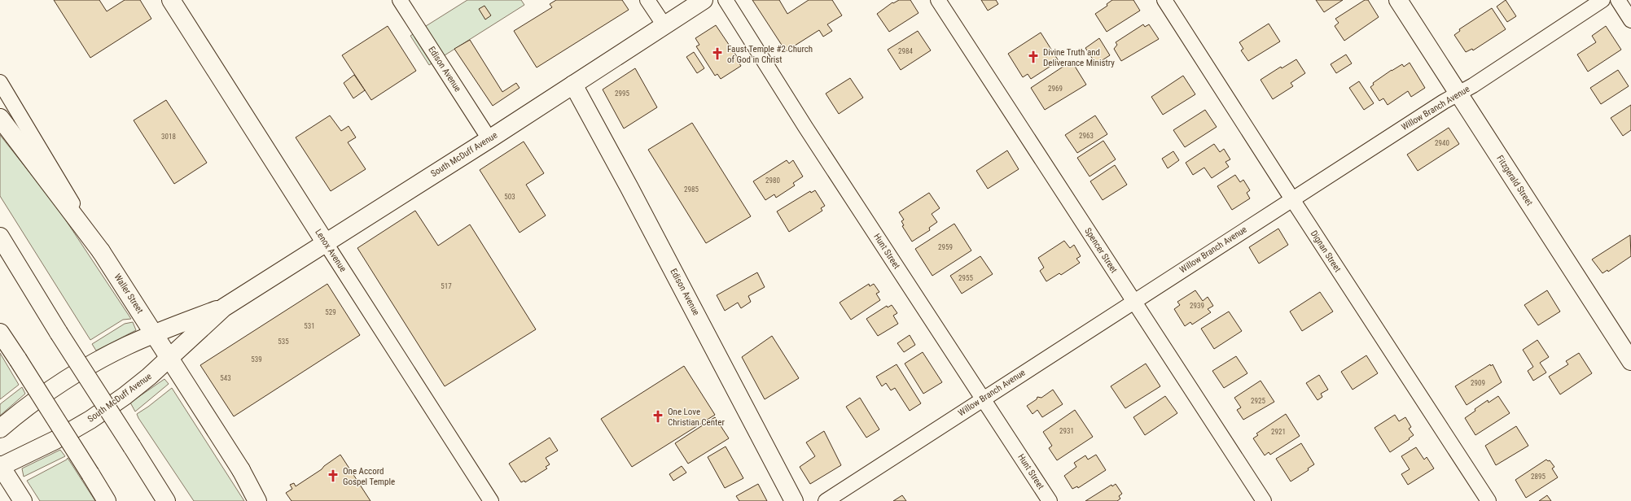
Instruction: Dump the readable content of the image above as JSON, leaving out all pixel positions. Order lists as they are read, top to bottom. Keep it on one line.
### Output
{"streets":{"main road":["Edison Avenue","South McDuff Avenue","Fitzgerald Street","Lenox Avenue","Waller Street"],"street":["Willow Branch Avenue","Spencer Street","Hunt Street","Dignan Street"]},"crossings":[["Edison Avenue","South McDuff Avenue"],["Willow Branch Avenue","Fitzgerald Street"],["Willow Branch Avenue","Spencer Street"],["Willow Branch Avenue","Hunt Street"],["Willow Branch Avenue","Dignan Street"],["South McDuff Avenue","Lenox Avenue"],["South McDuff Avenue","Waller Street"]],"places":{"church":["Faust Temple #2 Church of God in Christ","Divine Truth and Deliverance Ministry","One Love Christian Center","One Accord Gospel Temple"]},"house_numbers":["2984","2969","2995","2963","3018","2940","2980","2985","503","2959","2955","517","2939","529","531","535","539","543","2909","2925","2931","2921","2895"]}
